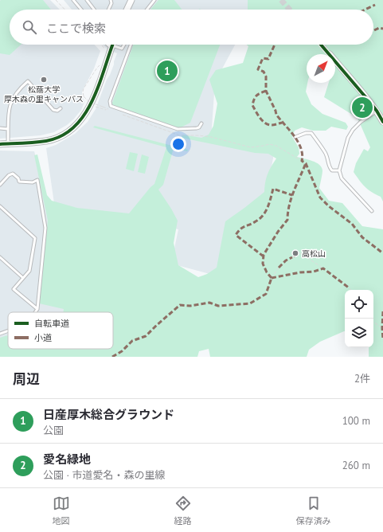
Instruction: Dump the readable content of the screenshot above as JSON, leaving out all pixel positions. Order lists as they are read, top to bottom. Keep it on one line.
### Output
{"places":["松蔭大学 厚木森の里キャンパス","高松山"],"legend":["自転車道","小道"],"north":"top right","page":{"search":"ここで検索","pins":["1","2"],"heading":["周辺","2件"],"list":[{"mark":"1","name":"日産厚木総合グラウンド","note":"公園","value":"100 m"},{"mark":"2","name":"愛名緑地","note":"公園 · 市道愛名・森の里線","value":"260 m"}],"nav":["地図","経路","保存済み"]}}
